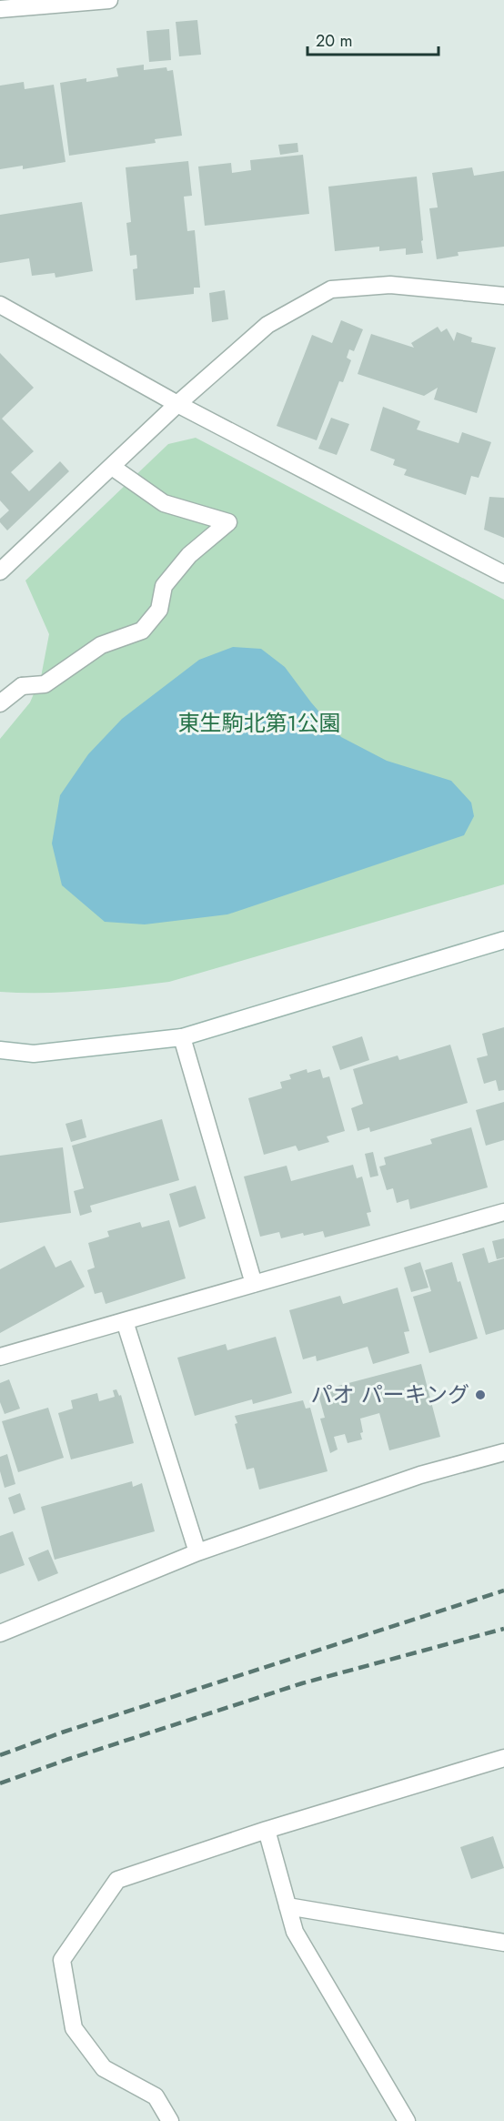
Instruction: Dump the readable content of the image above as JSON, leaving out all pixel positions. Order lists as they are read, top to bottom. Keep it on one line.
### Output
{"parks":["東生駒北第1公園"],"places":["パオ パーキング"],"scale_bar":"20 m"}
